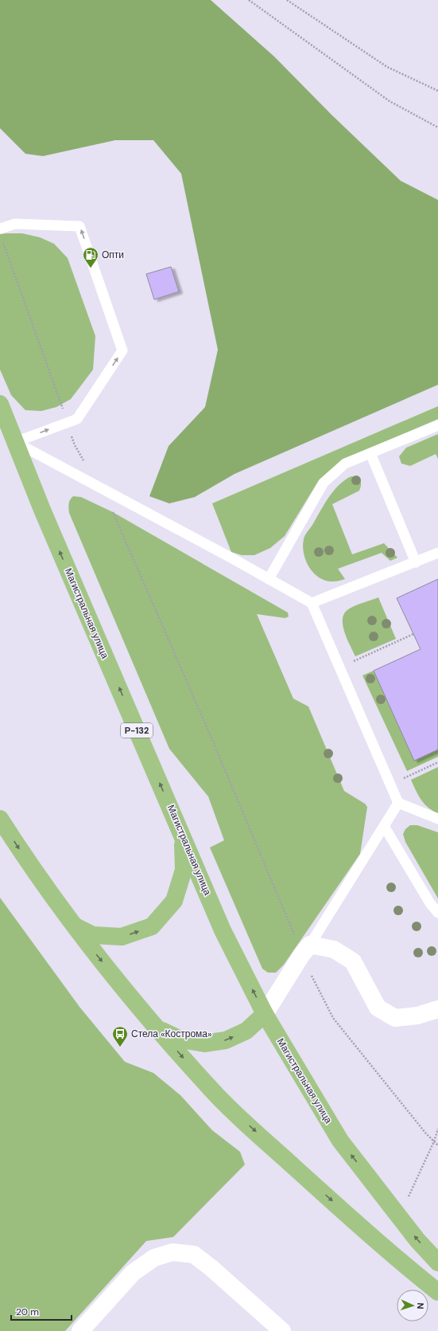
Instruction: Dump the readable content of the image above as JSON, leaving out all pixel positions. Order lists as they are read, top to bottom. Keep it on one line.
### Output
{"streets":{"highway":["Магистральная улица","Р-132"]},"crossings":[["Магистральная улица","Р-132"]],"places":{"fuel station":["Опти"],"bus stop":["Стела «Кострома»"]},"scale_bar":"20 m","north":"right"}
